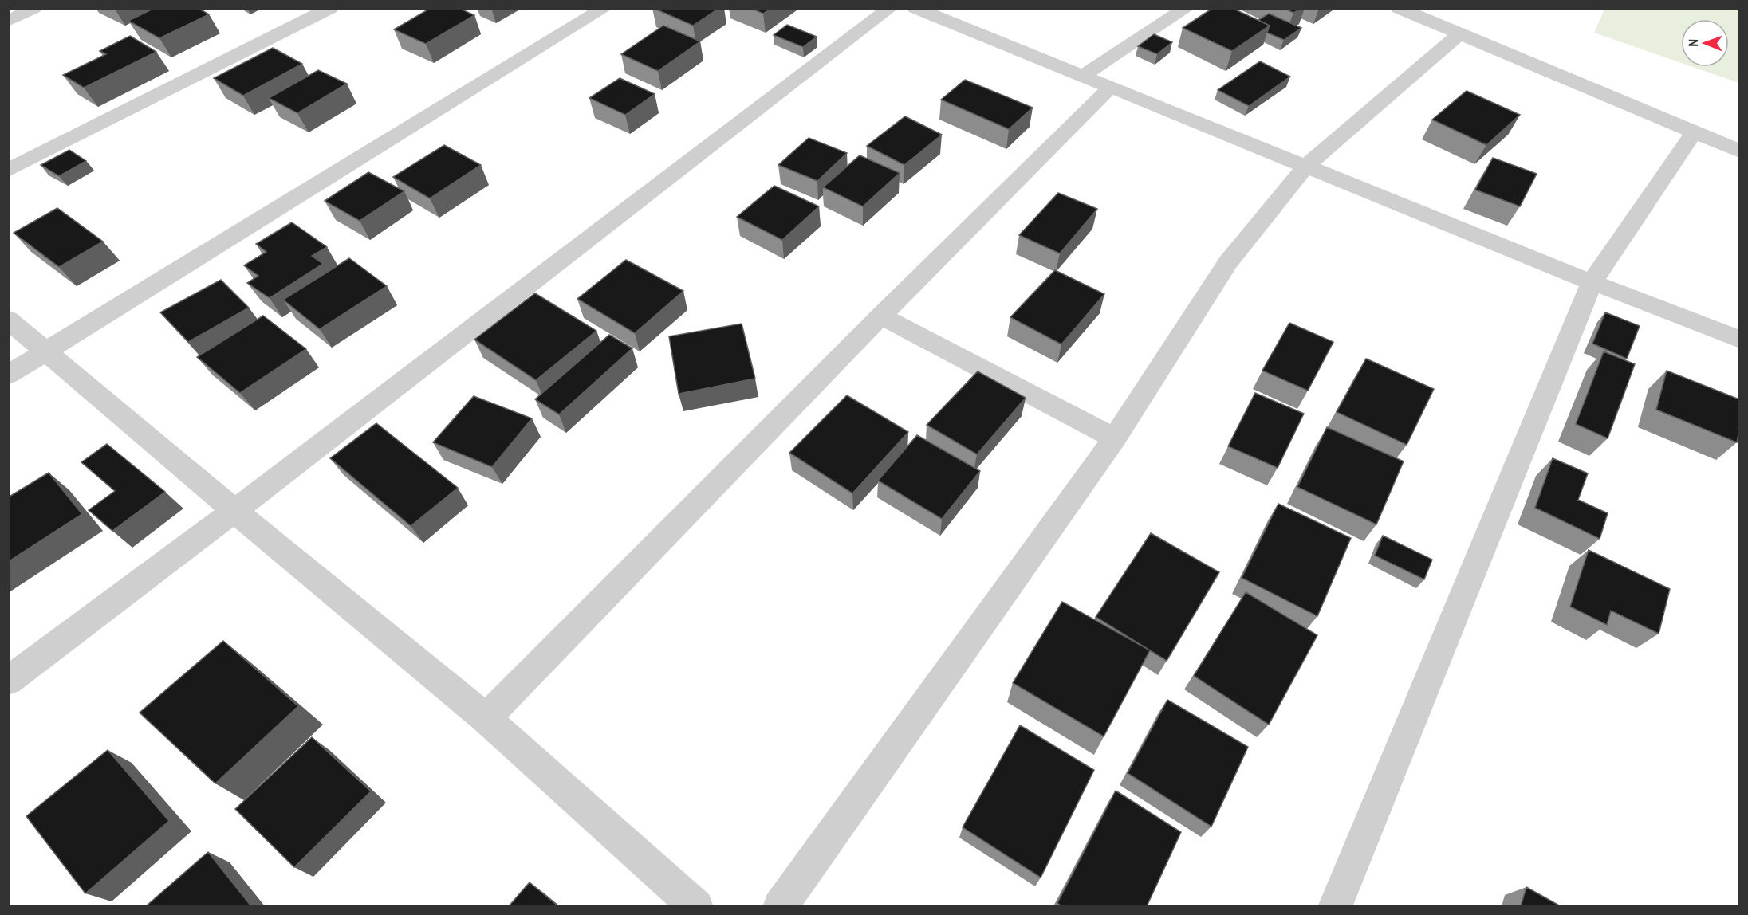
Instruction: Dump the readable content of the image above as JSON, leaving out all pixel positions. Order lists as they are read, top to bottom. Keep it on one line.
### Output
{"north":"left"}
